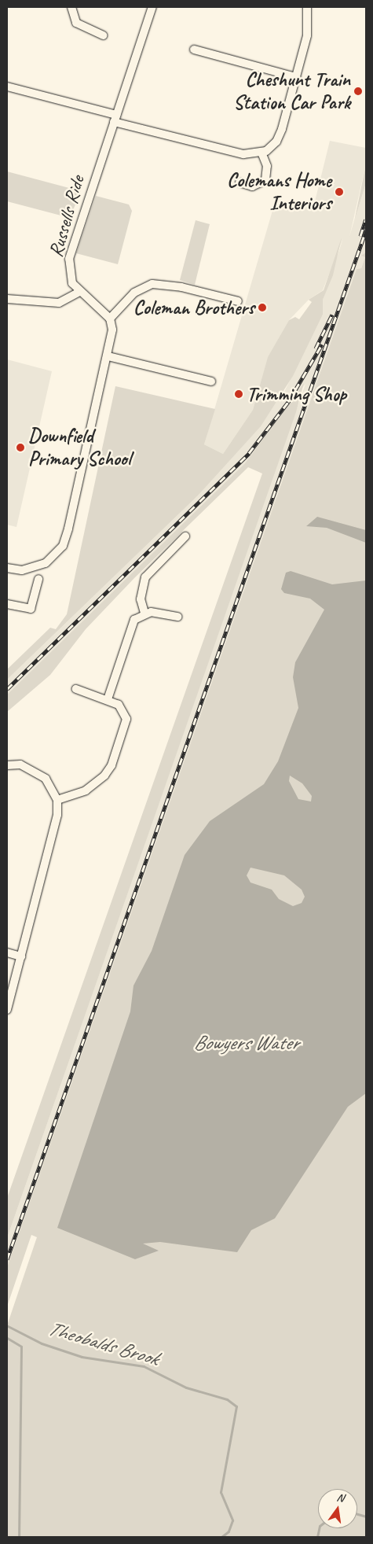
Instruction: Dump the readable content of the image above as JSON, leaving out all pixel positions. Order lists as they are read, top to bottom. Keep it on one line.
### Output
{"streets":{"street":["Russells Ride"]},"water":["Bowyers Water","Theobalds Brook"],"places":["Cheshunt Train Station Car Park","Colemans Home Interiors","Coleman Brothers","Trimming Shop","Downfield Primary School"],"north":"top"}
